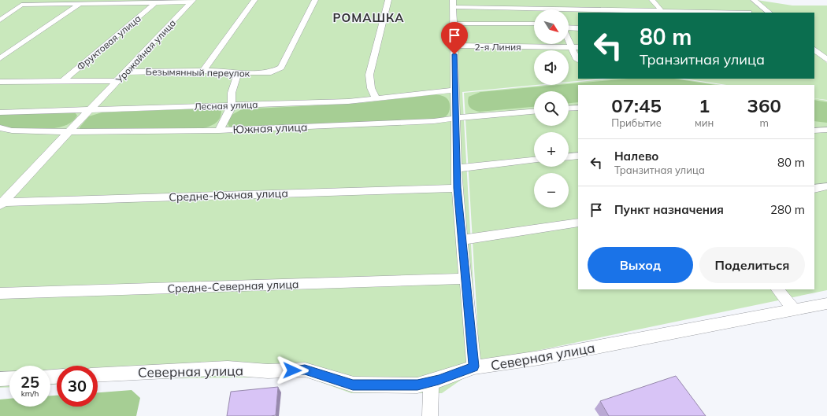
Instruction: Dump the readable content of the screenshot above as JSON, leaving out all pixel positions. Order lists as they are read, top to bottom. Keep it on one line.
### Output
{"streets":{"street":["Фруктовая улица","2-я Линия","Урожайная улица","Безымянный переулок","Лесная улица","Южная улица","Средне-Южная улица","Средне-Северная улица","Северная улица"]},"crossings":[["Урожайная улица","Безымянный переулок"],["Урожайная улица","Лесная улица"],["Урожайная улица","Южная улица"],["Урожайная улица","Средне-Южная улица"]],"districts":["РОМАШКА"],"north":"bottom right","page":{"map_buttons":["+","−"],"turn":["80 m","Транзитная улица"],"eta":["07:45","Прибытие","1","мин","360","m"],"list":[{"name":"Налево","note":"Транзитная улица","value":"80 m"},{"name":"Пункт назначения","value":"280 m"}],"buttons":["Выход","Поделиться"],"speed":"25 km/h","limit":"30"}}
